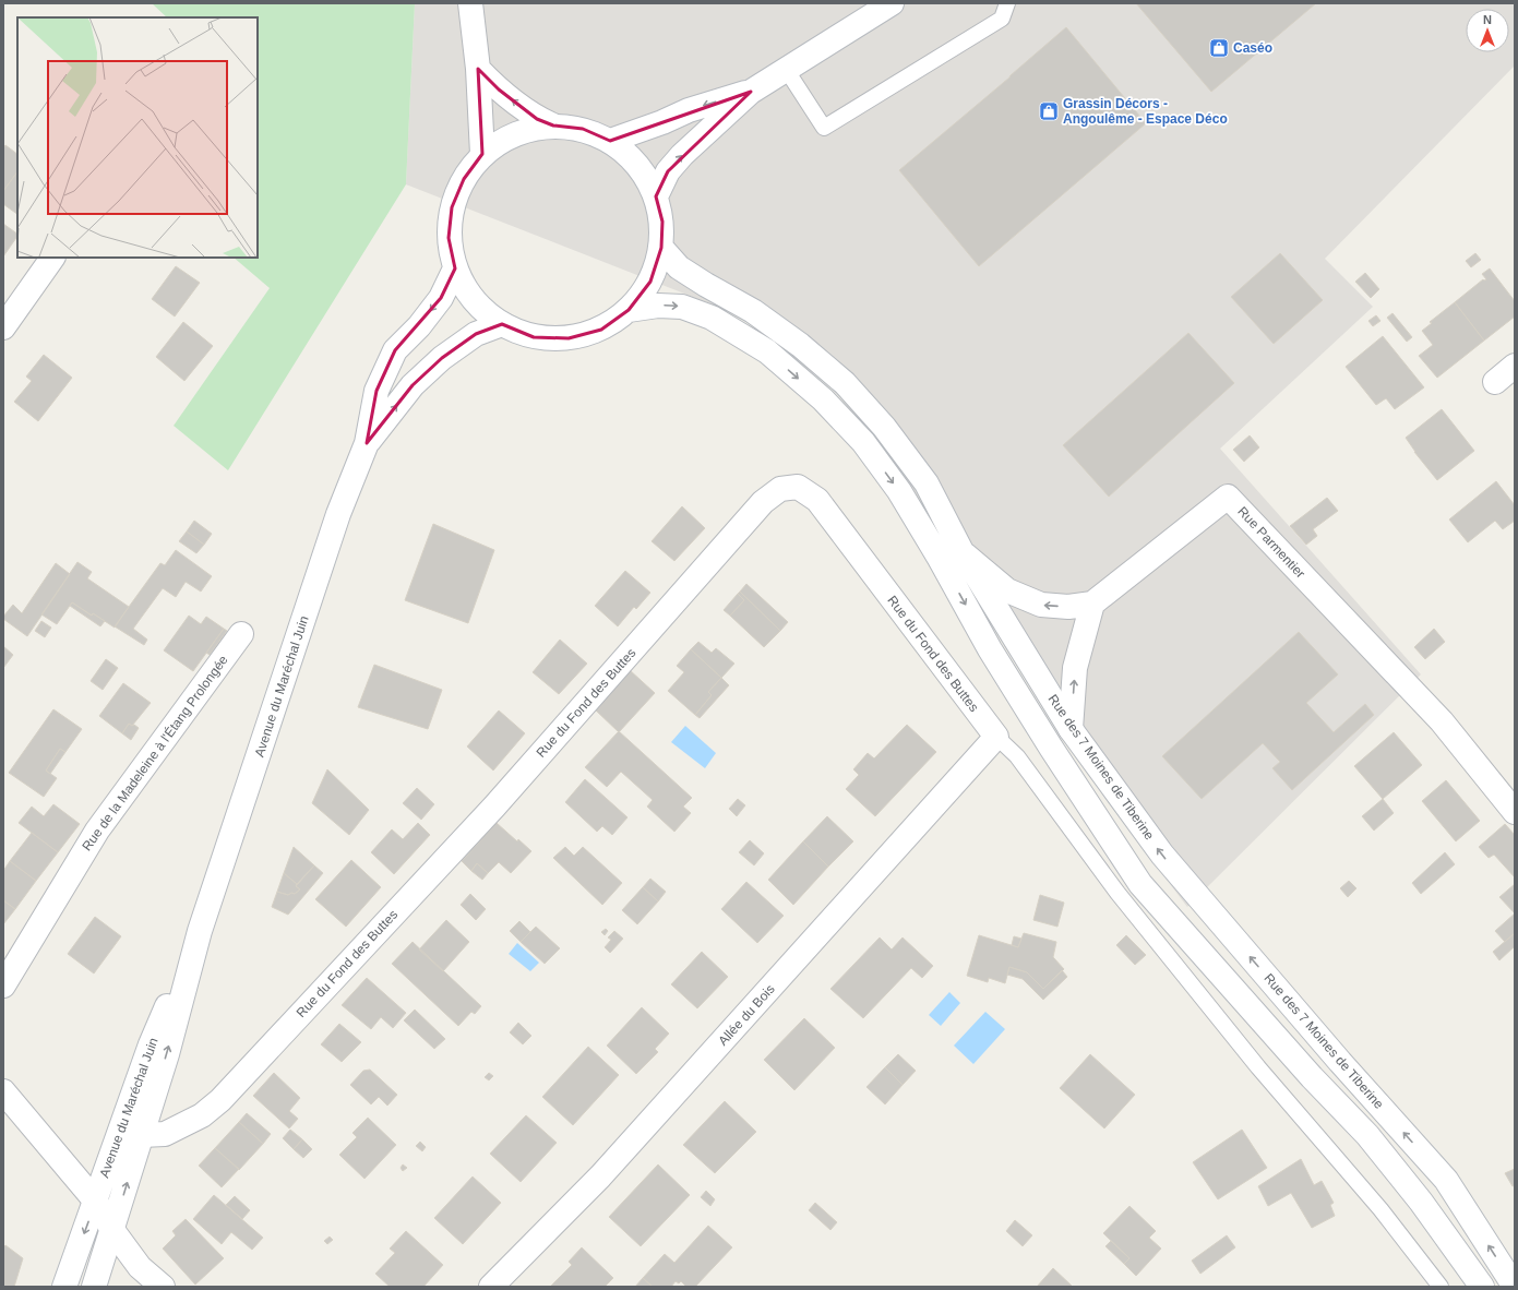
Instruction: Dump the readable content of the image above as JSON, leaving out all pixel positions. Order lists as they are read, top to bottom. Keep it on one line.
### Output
{"streets":{"main road":["Rue Parmentier","Rue du Fond des Buttes","Avenue du Maréchal Juin","Rue de la Madeleine à l'Étang Prolongée","Rue des 7 Moines de Tiberine","Allée du Bois"]},"crossings":[["Rue du Fond des Buttes","Avenue du Maréchal Juin"],["Rue du Fond des Buttes","Allée du Bois"]],"places":{"shop":["Caséo","Grassin Décors - Angoulême - Espace Déco"]},"north":"top"}
